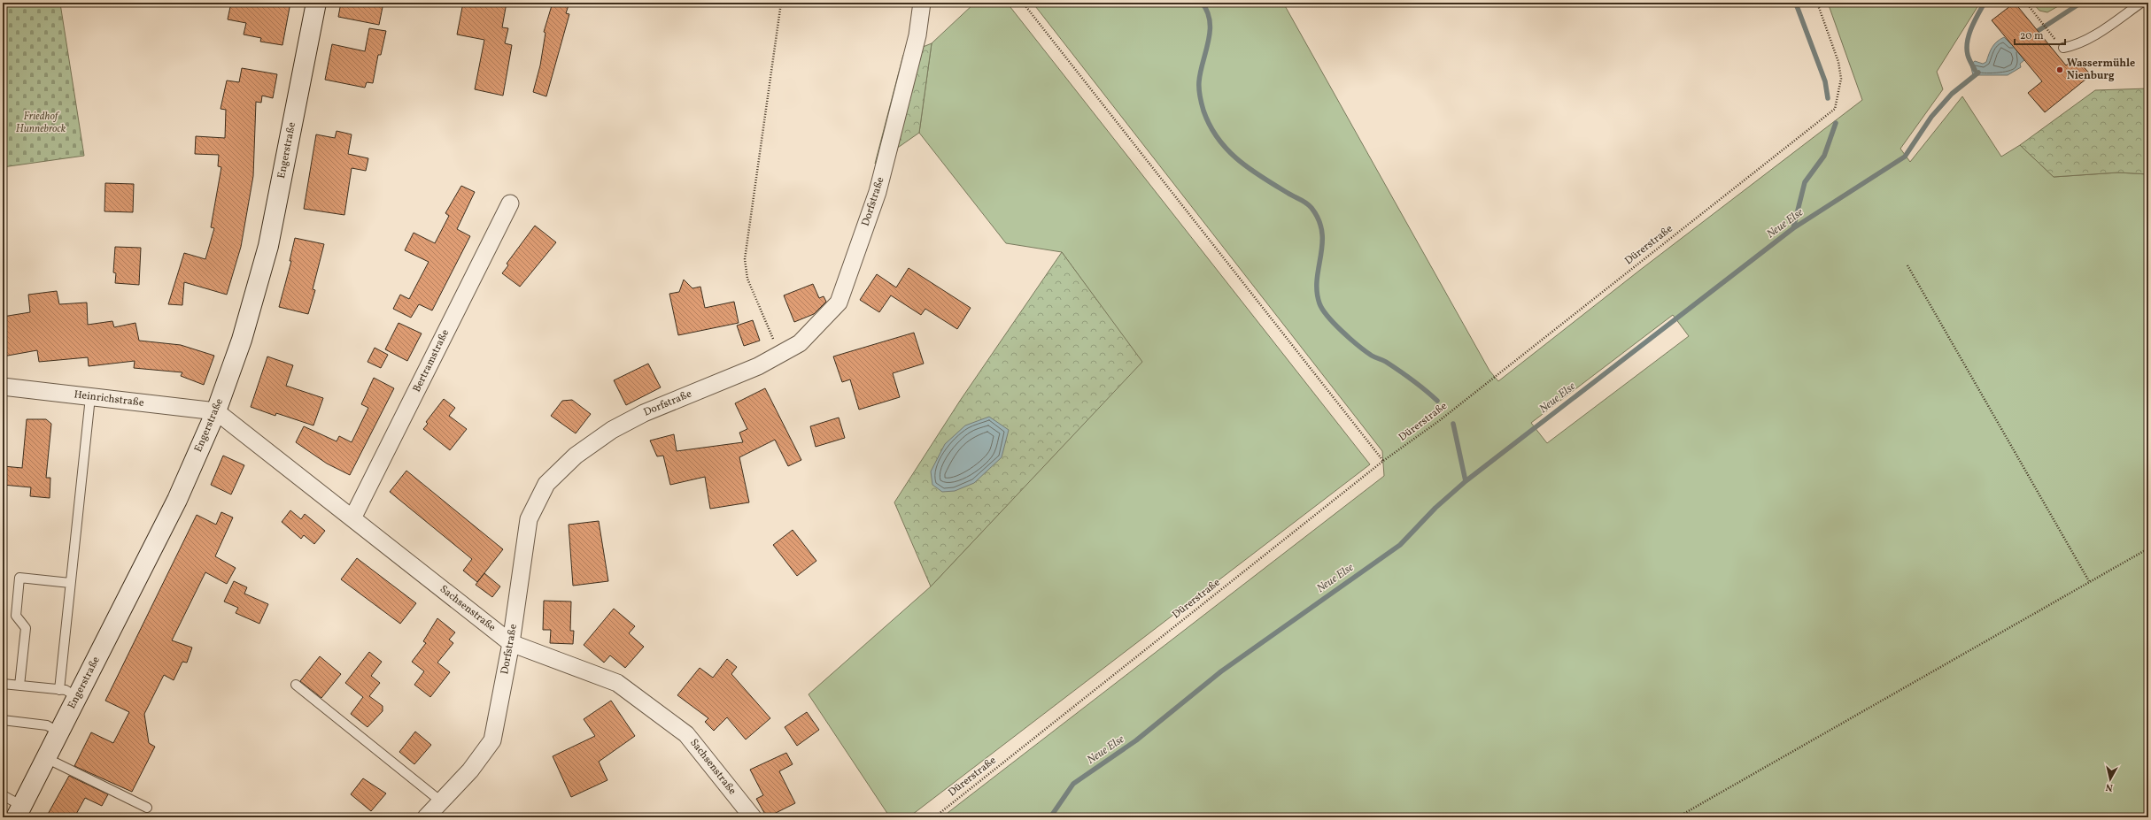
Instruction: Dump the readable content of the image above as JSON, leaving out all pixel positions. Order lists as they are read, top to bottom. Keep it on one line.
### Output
{"streets":{"main road":["Engerstraße"],"street":["Dorfstraße","Bertramstraße","Heinrichstraße","Sachsenstraße"],"path":["Dürerstraße"]},"crossings":[["Engerstraße","Heinrichstraße"],["Engerstraße","Sachsenstraße"],["Dorfstraße","Sachsenstraße"],["Bertramstraße","Sachsenstraße"],["Heinrichstraße","Sachsenstraße"]],"water":["Neue Else"],"parks":["Friedhof Hunnebrock"],"places":["Wassermühle Nienburg"],"scale_bar":"20 m","north":"bottom"}
